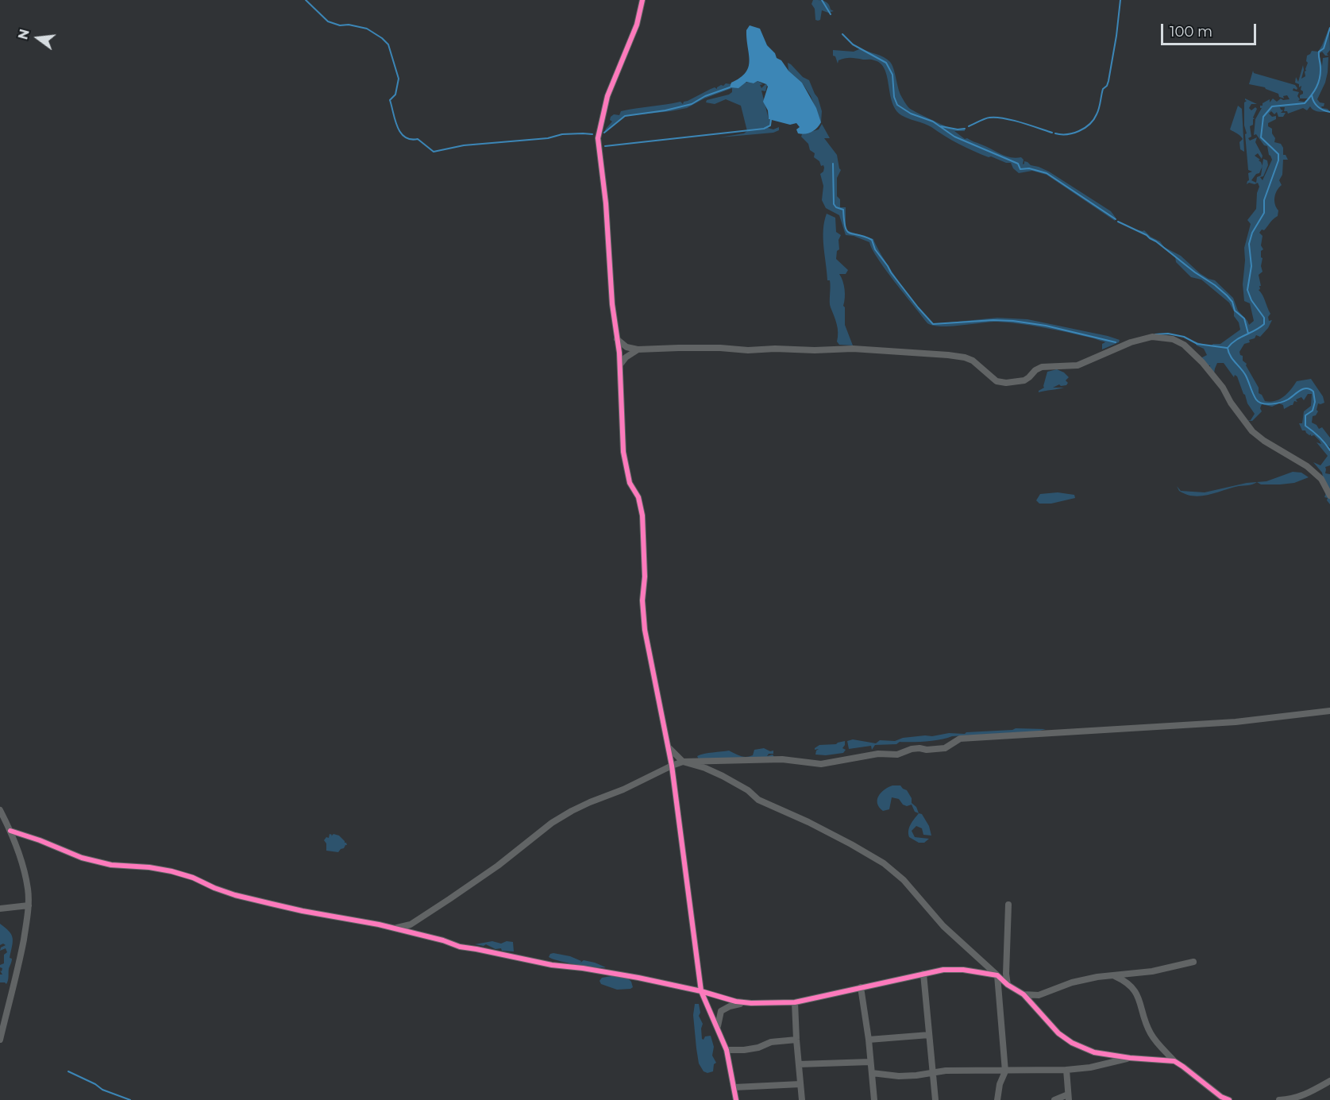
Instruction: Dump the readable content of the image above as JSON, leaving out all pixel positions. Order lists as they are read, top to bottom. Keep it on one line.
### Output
{"scale_bar":"100 m","north":"left"}
